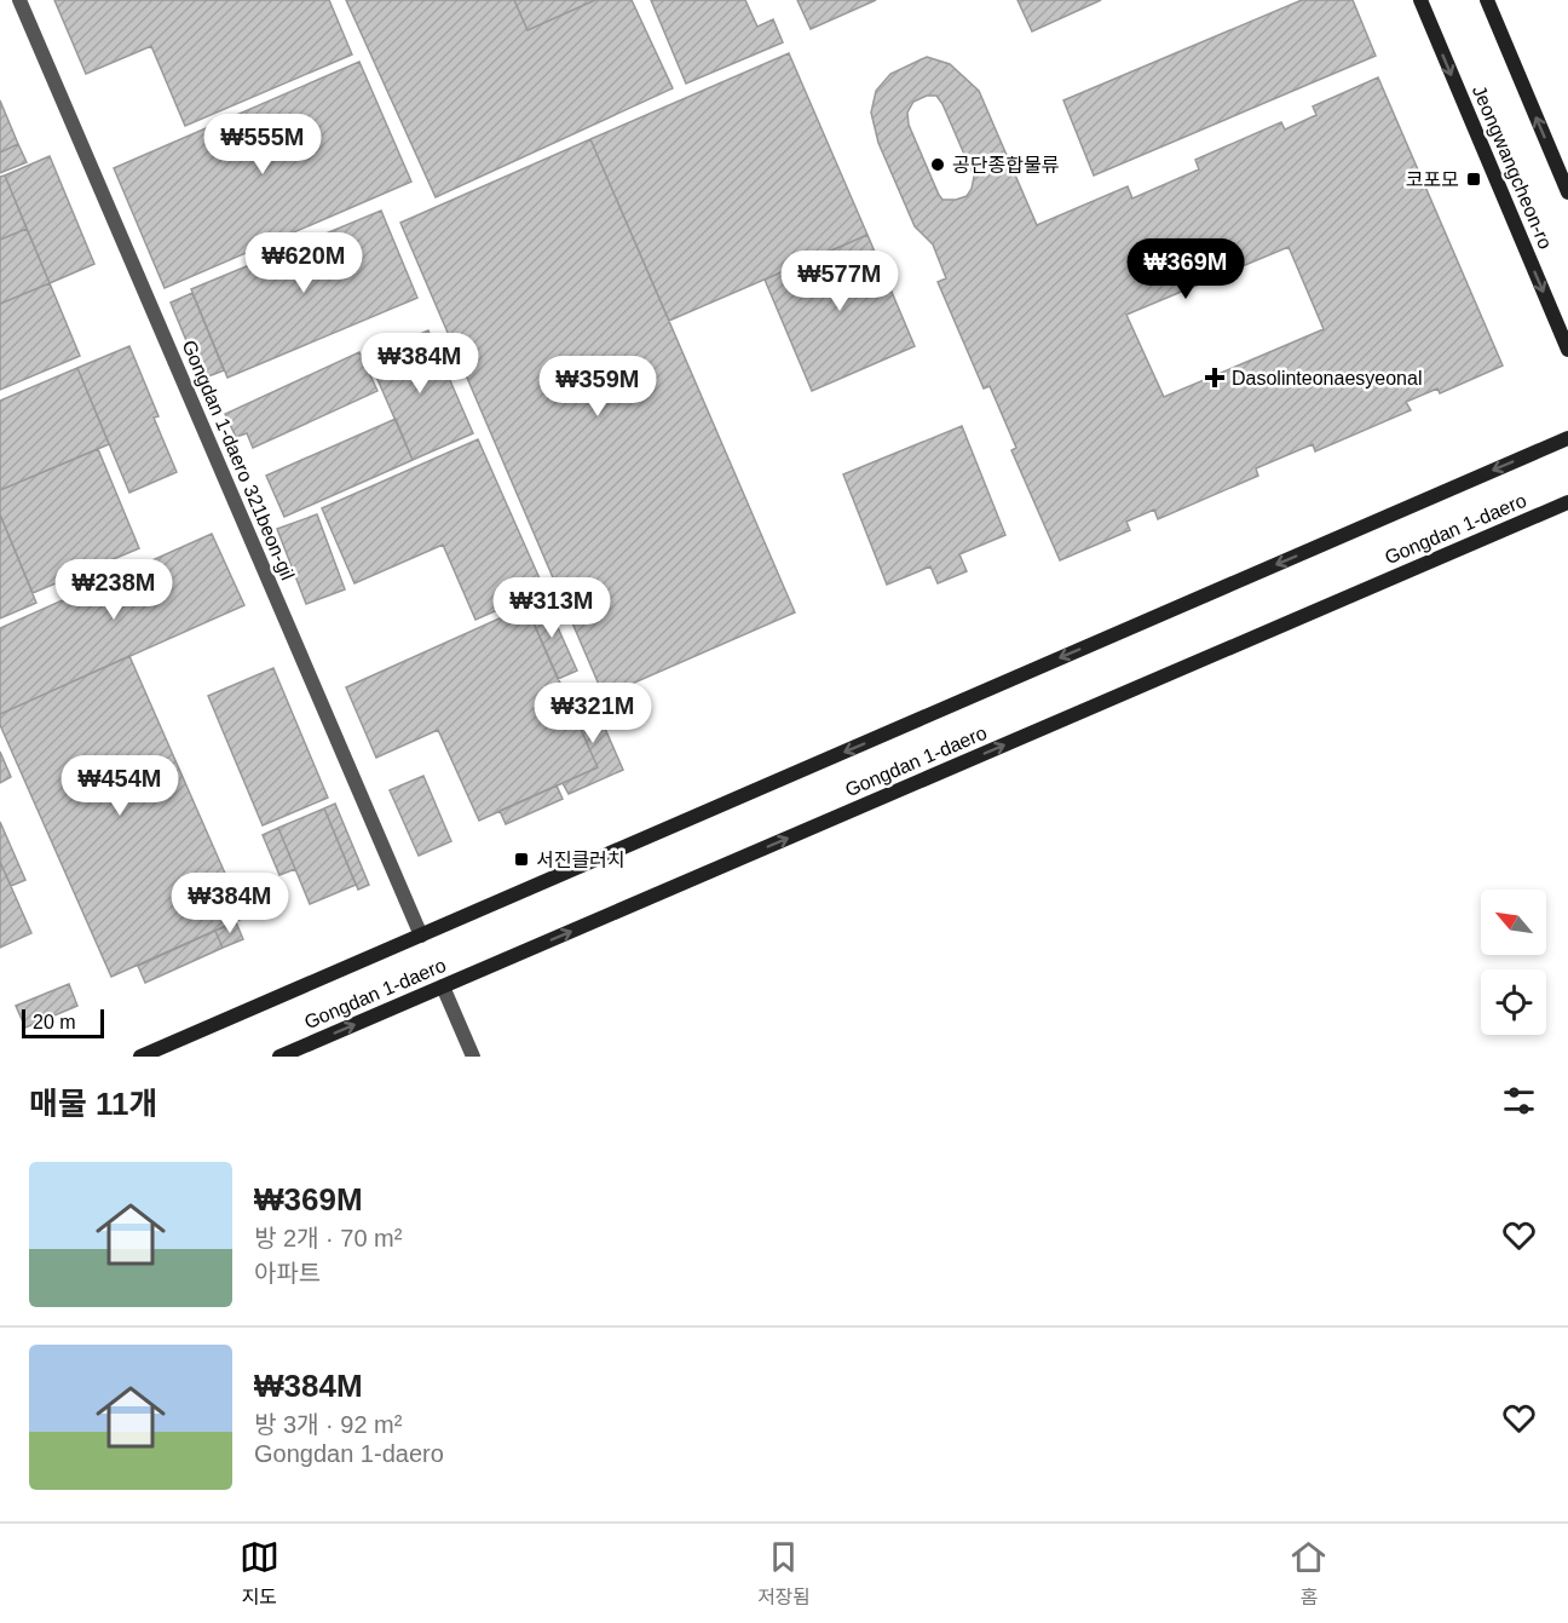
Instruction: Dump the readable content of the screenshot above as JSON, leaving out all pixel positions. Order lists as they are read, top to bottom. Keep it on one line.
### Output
{"streets":{"main road":["Jeongwangcheon-ro","Gongdan 1-daero"],"street":["Gongdan 1-daero 321beon-gil"]},"places":{"other":["공단종합물류"],"transit":["코포모","서진클러치"],"health":["Dasolinteonaesyeonal"]},"scale_bar":"20 m","north":"top left","page":{"price":["₩555M","₩620M","₩369M","₩577M","₩384M","₩359M","₩238M","₩313M","₩321M","₩454M","₩384M"],"scale":"20 m","heading":"매물 11개","list":[{"name":"₩369M","note":"방 2개 · 70 m² · 아파트"},{"name":"₩384M","note":"방 3개 · 92 m² · Gongdan 1-daero"}],"tabs":["지도","저장됨","홈"]}}
